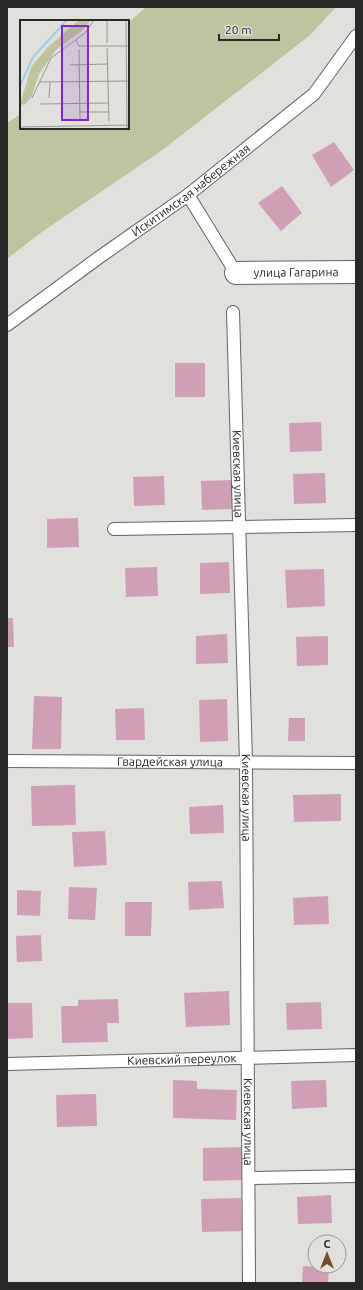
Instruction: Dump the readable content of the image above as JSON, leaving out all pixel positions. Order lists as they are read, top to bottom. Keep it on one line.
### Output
{"streets":{"street":["улица Гагарина"],"lane":["Искитимская набережная","Киевская улица","Гвардейская улица","Киевский переулок"]},"crossings":[["Киевская улица","Гвардейская улица"],["Киевская улица","Киевский переулок"]],"scale_bar":"20 m","north":"top"}
